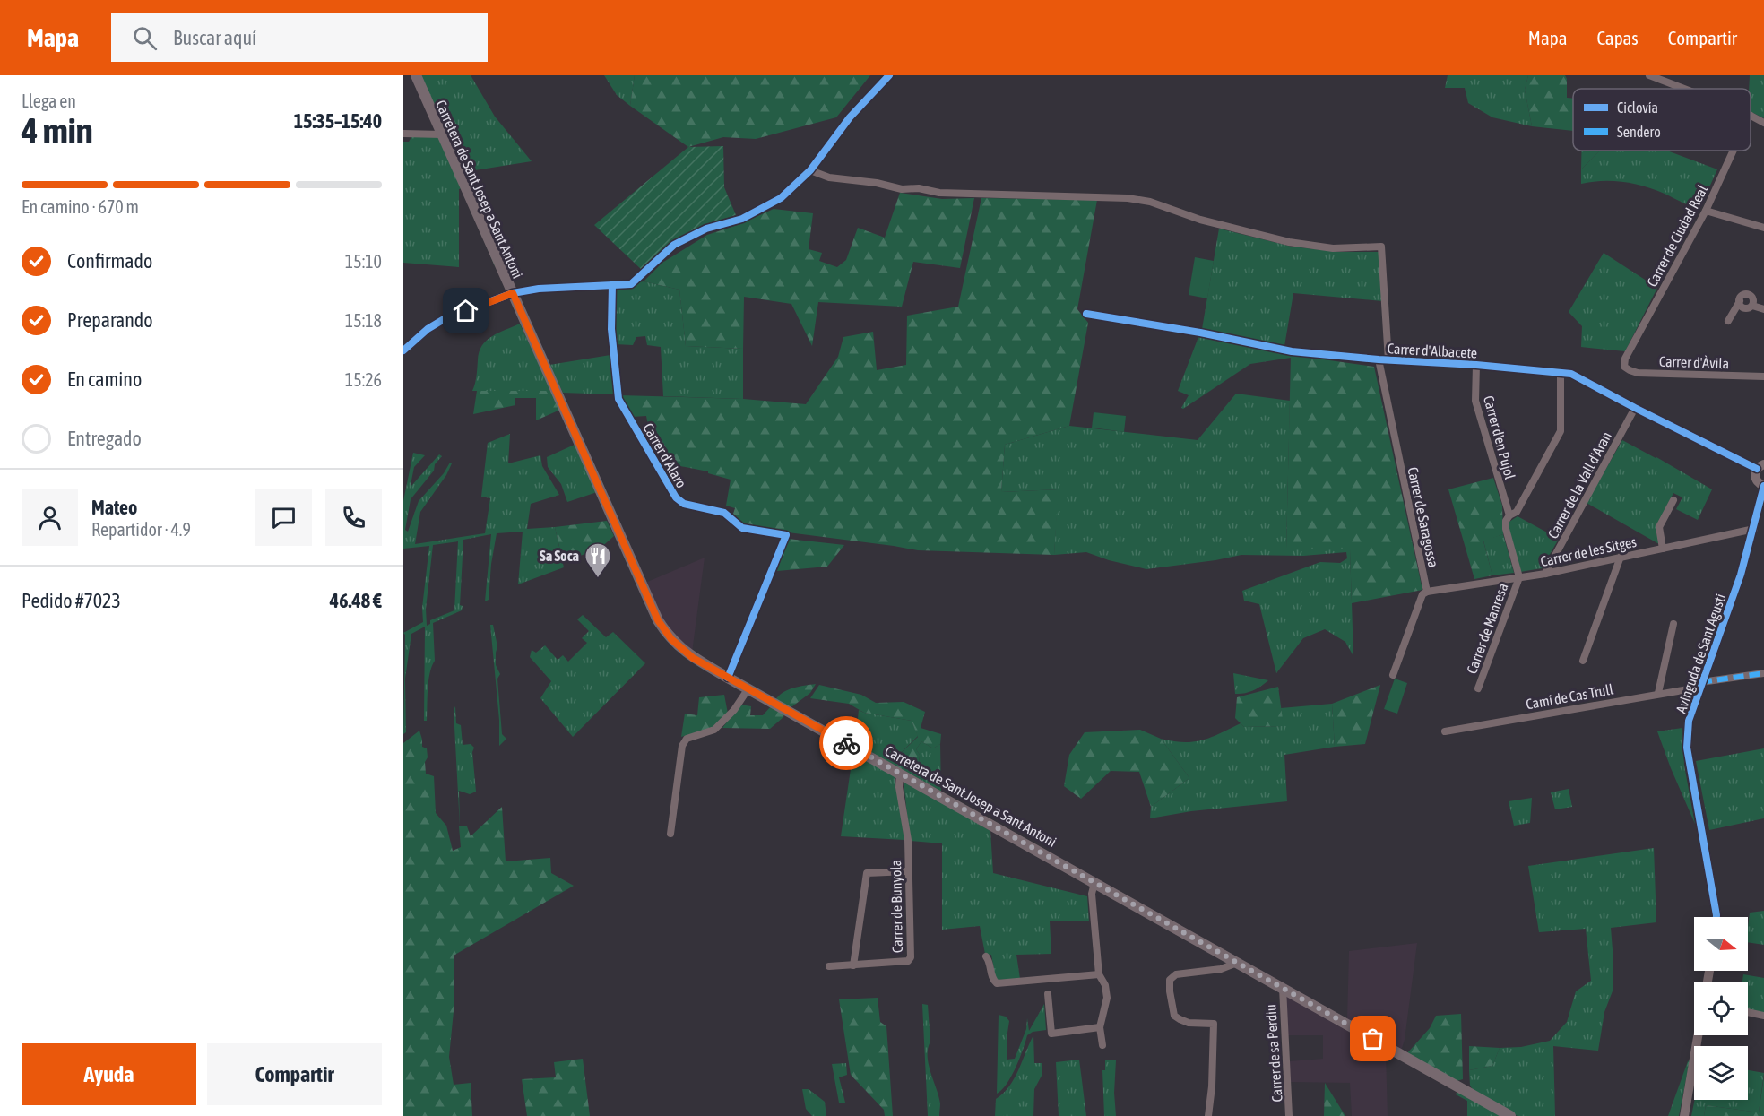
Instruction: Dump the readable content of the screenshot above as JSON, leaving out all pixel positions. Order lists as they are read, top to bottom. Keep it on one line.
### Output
{"streets":{"main road":["Carretera de Sant Josep a Sant Antoni"],"street":["Carrer de Ciudad Real","Carrer d'Albacete","Carrer d'Àvila","Carrer d'en Pujol","Carrer d'Alaro","Carrer de la Vall d'Aran","Carrer de Saragossa","Carrer de les Sitges","Carrer de Manresa","Avinguda de Sant Agustí","Camí de Cas Trull","Carrer de Bunyola","Carrer de sa Perdiu"]},"crossings":[["Carretera de Sant Josep a Sant Antoni","Carrer d'Alaro"],["Carretera de Sant Josep a Sant Antoni","Carrer de Bunyola"],["Carretera de Sant Josep a Sant Antoni","Carrer de sa Perdiu"],["Carrer de Ciudad Real","Carrer d'Àvila"],["Carrer d'Albacete","Carrer d'en Pujol"],["Carrer d'Albacete","Carrer de la Vall d'Aran"],["Carrer d'Albacete","Carrer de Saragossa"],["Carrer d'en Pujol","Carrer de les Sitges"],["Carrer d'en Pujol","Carrer de Manresa"],["Carrer de la Vall d'Aran","Carrer de les Sitges"],["Carrer de Saragossa","Carrer de les Sitges"],["Carrer de les Sitges","Carrer de Manresa"],["Carrer de les Sitges","Avinguda de Sant Agustí"],["Avinguda de Sant Agustí","Camí de Cas Trull"]],"places":{"restaurant":["Sa Soca"]},"legend":["Ciclovía","Sendero"],"north":"right","page":{"header":"Mapa","search":"Buscar aquí","nav":["Mapa","Capas","Compartir"],"heading":["4 min","Llega en","15:35–15:40"],"panel":["Mateo","Repartidor · 4.9","Pedido #7023","46.48 €"],"bar":"En camino · 670 m","list":[["Confirmado","15:10"],["Preparando","15:18"],["En camino","15:26"],"Entregado"],"buttons":["Ayuda","Compartir"]}}
